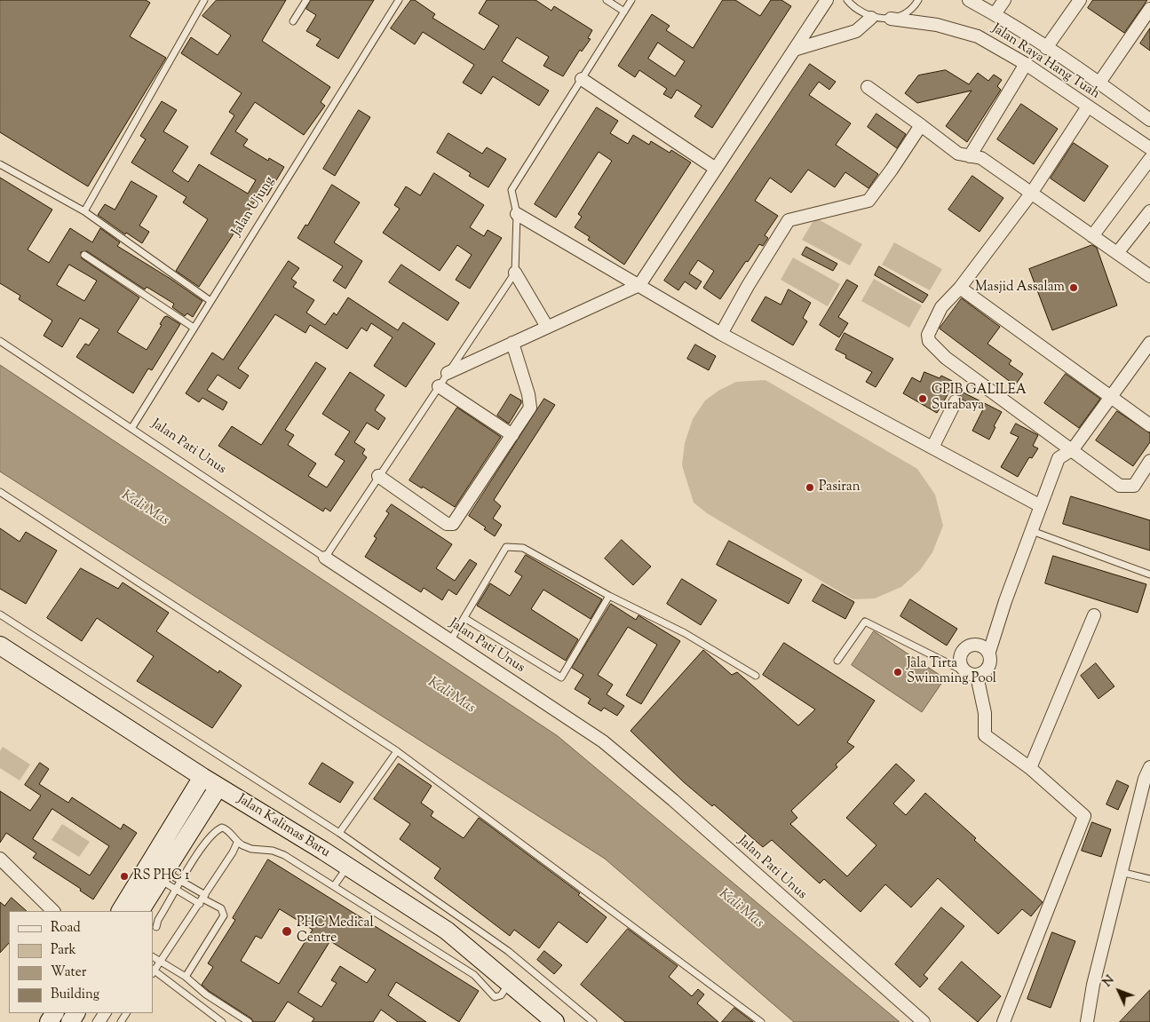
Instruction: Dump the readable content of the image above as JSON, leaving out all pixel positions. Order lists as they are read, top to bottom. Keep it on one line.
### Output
{"streets":{"street":["Jalan Raya Hang Tuah","Jalan Pati Unus","Jalan Kalimas Baru"],"lane":["Jalan Ujung"]},"crossings":[["Jalan Ujung","Jalan Pati Unus"]],"water":["Kali Mas"],"places":["Masjid Assalam","GPIB GALILEA Surabaya","Pasiran","Jala Tirta Swimming Pool","RS PHC 1","PHC Medical Centre"],"legend":["Road","Park","Water","Building"],"north":"top left"}
